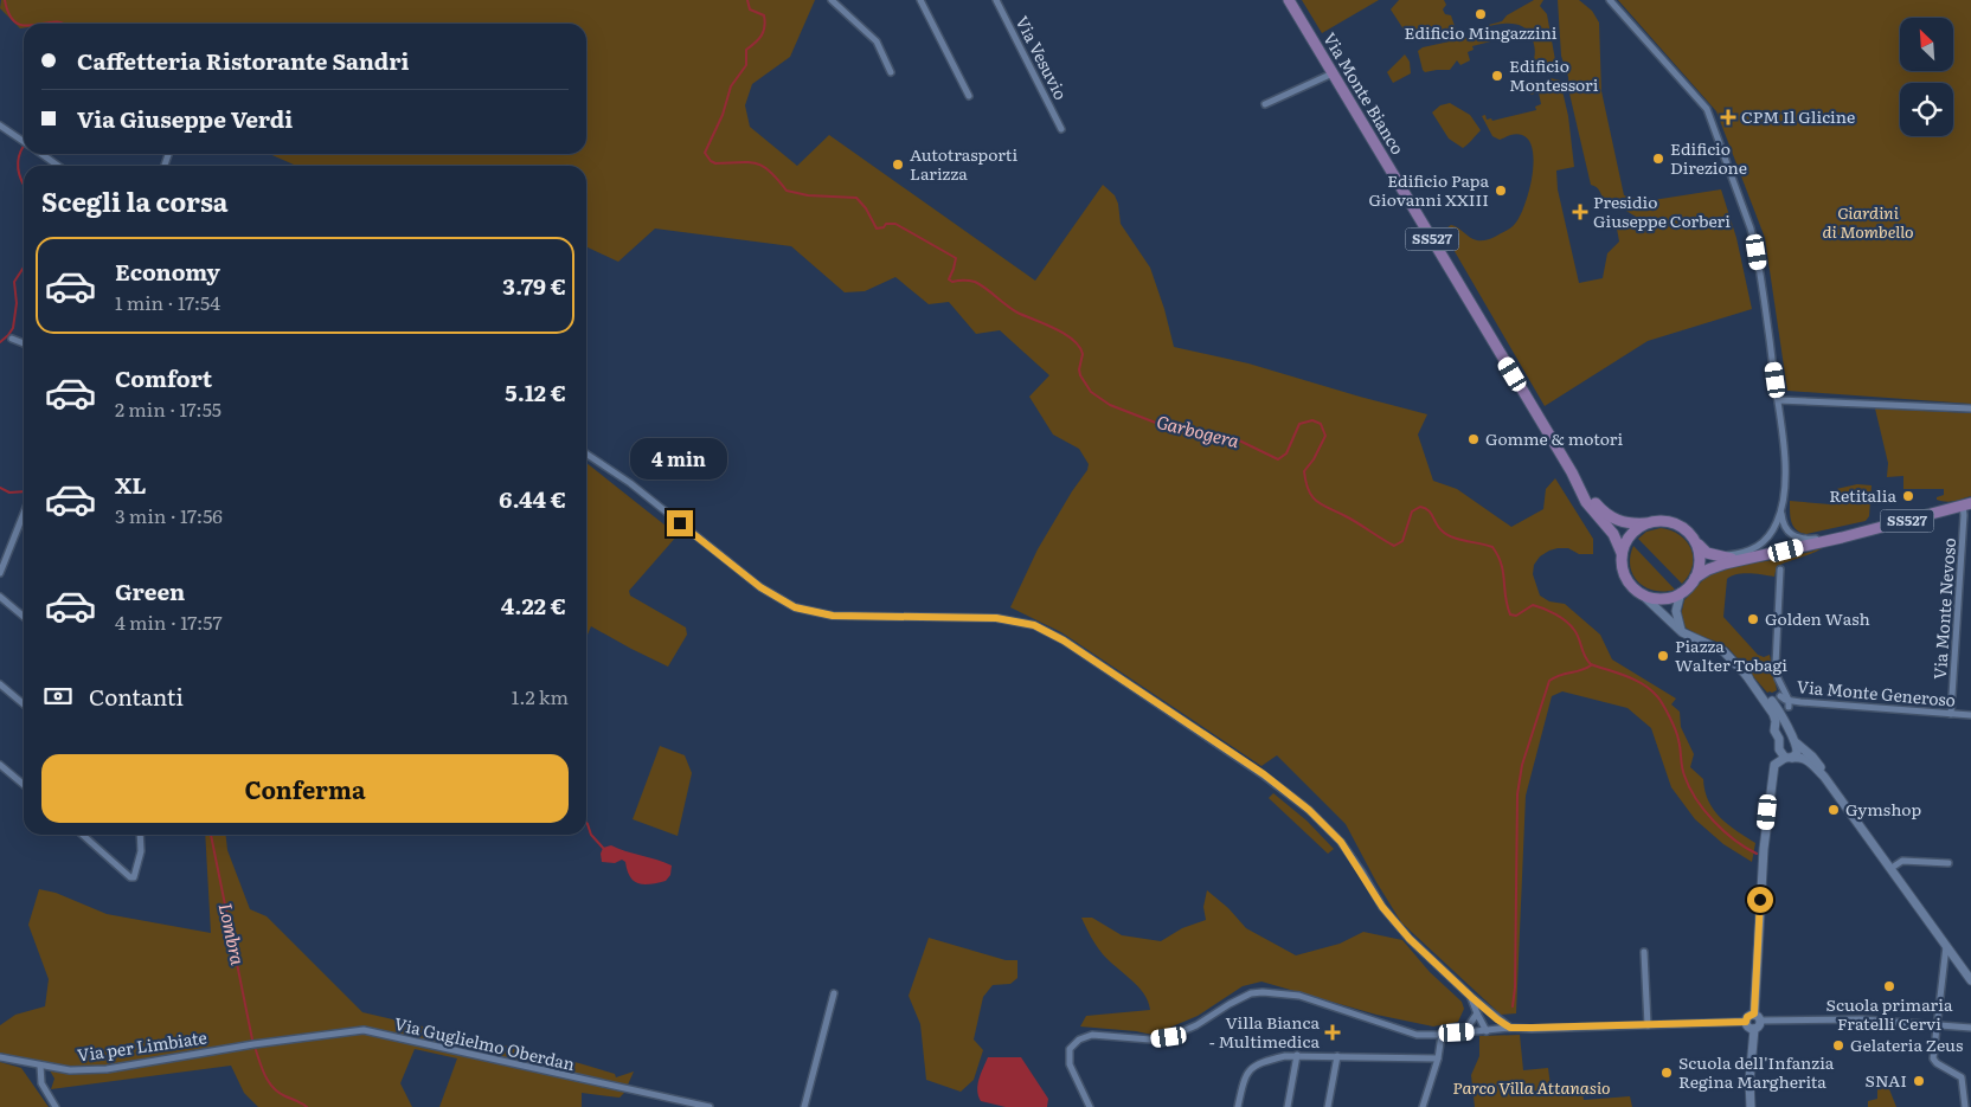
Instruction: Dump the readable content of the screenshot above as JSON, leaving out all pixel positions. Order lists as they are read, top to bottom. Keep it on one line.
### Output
{"streets":{"main road":["Via Monte Bianco","SS527"],"street":["Via Vesuvio","Via Monte Nevoso","Via Monte Generoso","Via Guglielmo Oberdan","Via per Limbiate"]},"crossings":[["Via Monte Bianco","SS527"],["SS527","Via Monte Nevoso"],["Via Monte Nevoso","Via Monte Generoso"],["Via Guglielmo Oberdan","Via per Limbiate"]],"water":["Garbogera","Lombra"],"parks":["Giardini di Mombello","Parco Villa Attanasio"],"places":{"other":["Edificio Mingazzini","Edificio Montessori","Edificio Direzione","Autotrasporti Larizza","Edificio Papa Giovanni XXIII","Gomme & motori","Retitalia","Golden Wash","Piazza Walter Tobagi","Gymshop","Scuola primaria Fratelli Cervi","Gelateria Zeus","Scuola dell'Infanzia Regina Margherita","SNAI"],"health":["CPM Il Glicine","Presidio Giuseppe Corberi","Villa Bianca - Multimedica"]},"north":"top left","page":{"banner":["Caffetteria Ristorante Sandri","Via Giuseppe Verdi"],"heading":"Scegli la corsa","list":[{"name":"Economy","note":"1 min · 17:54","value":"3.79 €"},{"name":"Comfort","note":"2 min · 17:55","value":"5.12 €"},{"name":"XL","note":"3 min · 17:56","value":"6.44 €"},{"name":"Green","note":"4 min · 17:57","value":"4.22 €"}],"bubble":"4 min","pay":["Contanti","1.2 km"],"buttons":"Conferma"}}
